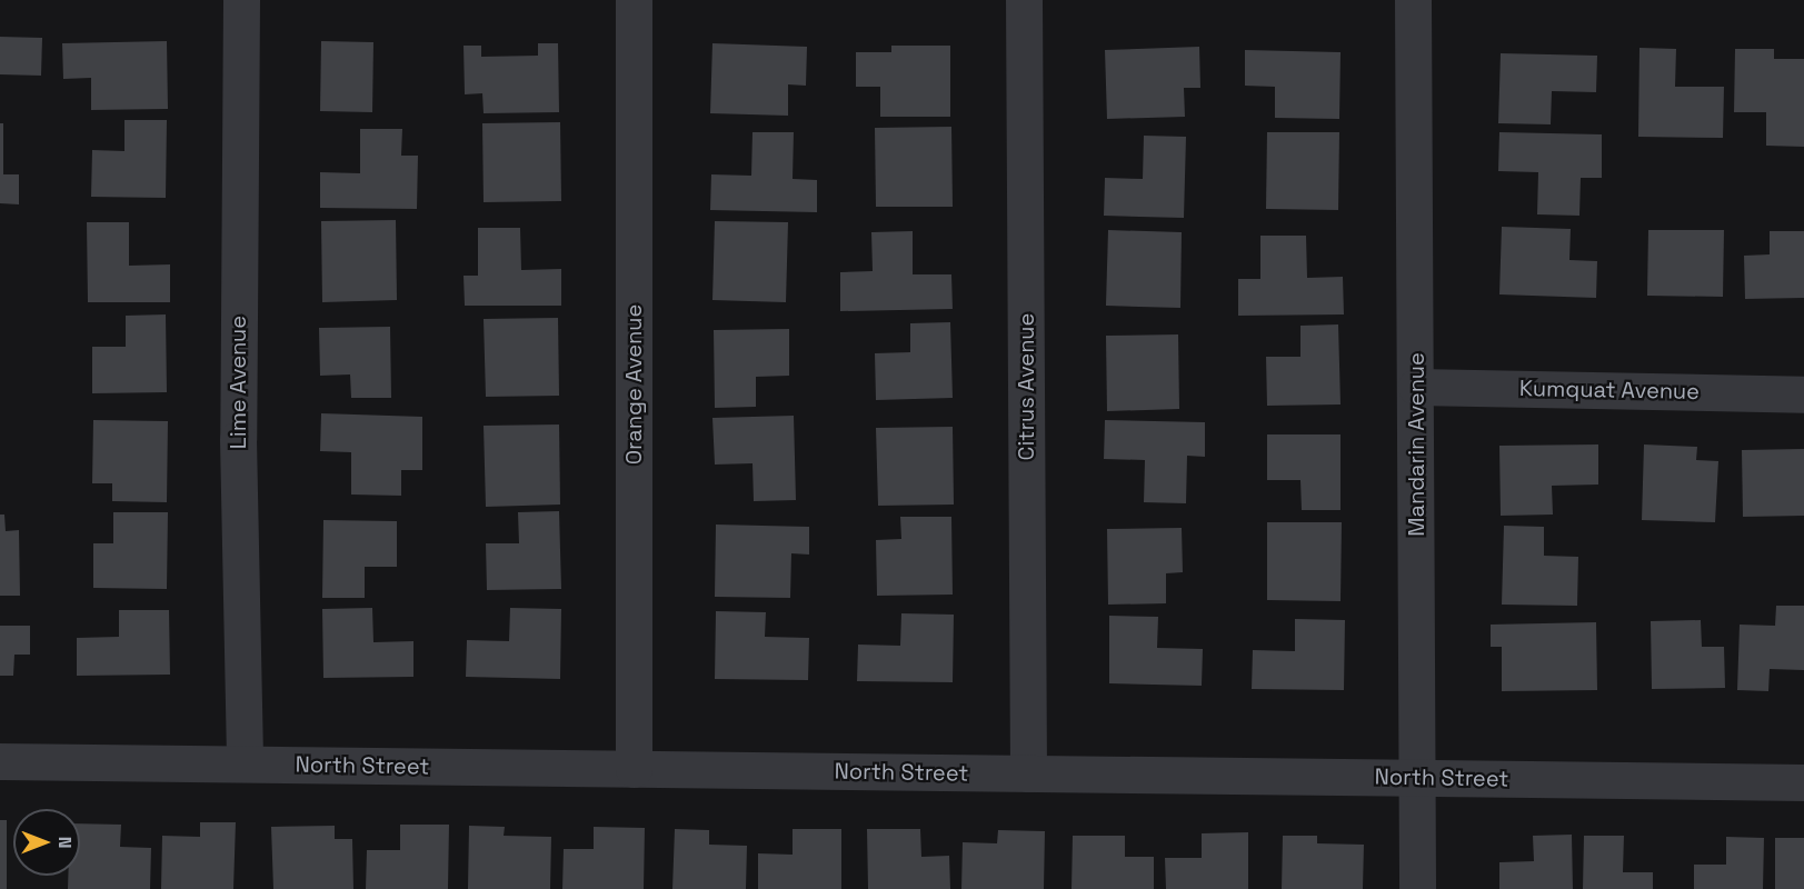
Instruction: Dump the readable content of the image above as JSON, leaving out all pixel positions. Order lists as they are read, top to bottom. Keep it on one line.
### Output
{"streets":{"street":["Lime Avenue","Orange Avenue","Citrus Avenue","Kumquat Avenue","Mandarin Avenue","North Street"]},"crossings":[["Lime Avenue","North Street"],["Orange Avenue","North Street"],["Citrus Avenue","North Street"],["Kumquat Avenue","Mandarin Avenue"],["Mandarin Avenue","North Street"]],"north":"right"}
